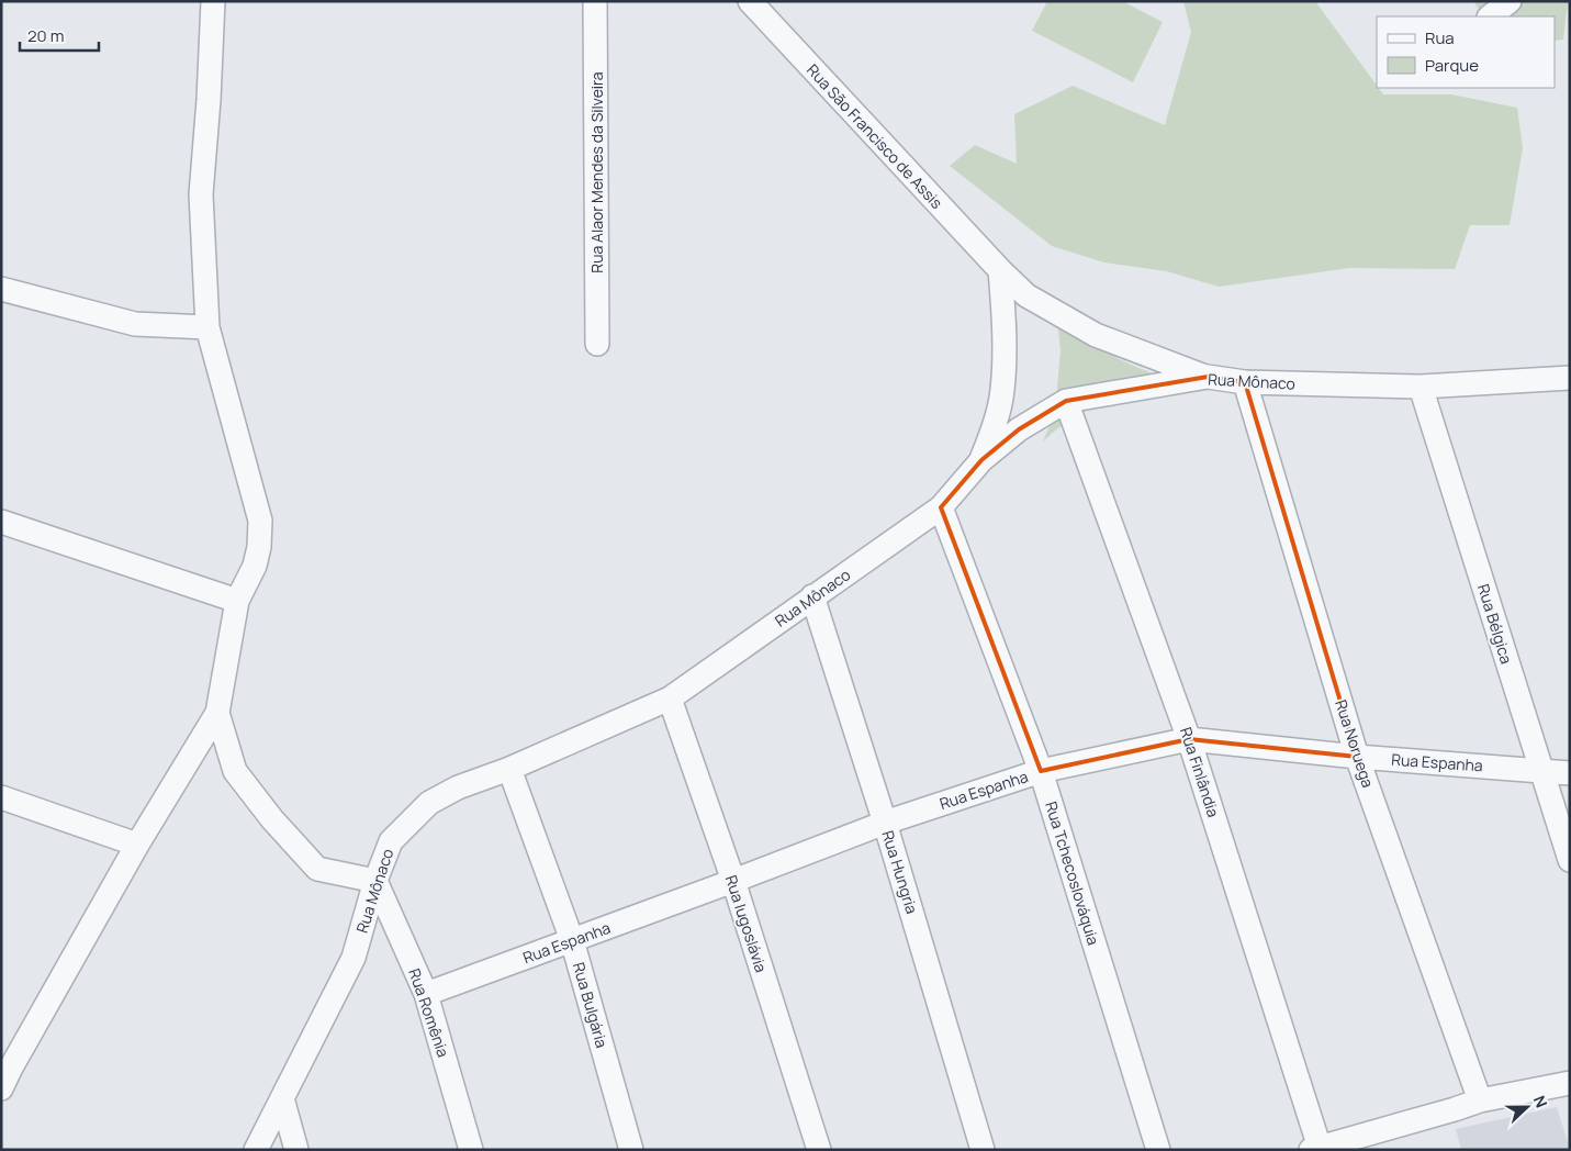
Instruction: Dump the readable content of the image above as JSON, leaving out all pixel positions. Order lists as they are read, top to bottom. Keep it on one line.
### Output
{"streets":{"street":["Rua São Francisco de Assis","Rua Alaor Mendes da Silveira","Rua Mônaco","Rua Bélgica","Rua Noruega","Rua Espanha","Rua Finlândia","Rua Hungria","Rua Tchecoslováquia","Rua Iugoslávia","Rua Bulgária","Rua Romênia"]},"crossings":[["Rua São Francisco de Assis","Rua Mônaco"],["Rua Mônaco","Rua Bélgica"],["Rua Mônaco","Rua Noruega"],["Rua Mônaco","Rua Finlândia"],["Rua Mônaco","Rua Hungria"],["Rua Mônaco","Rua Tchecoslováquia"],["Rua Mônaco","Rua Iugoslávia"],["Rua Mônaco","Rua Bulgária"],["Rua Mônaco","Rua Romênia"],["Rua Bélgica","Rua Espanha"],["Rua Noruega","Rua Espanha"],["Rua Espanha","Rua Finlândia"],["Rua Espanha","Rua Hungria"],["Rua Espanha","Rua Tchecoslováquia"],["Rua Espanha","Rua Iugoslávia"],["Rua Espanha","Rua Bulgária"],["Rua Espanha","Rua Romênia"]],"legend":["Rua","Parque"],"scale_bar":"20 m","north":"right"}
